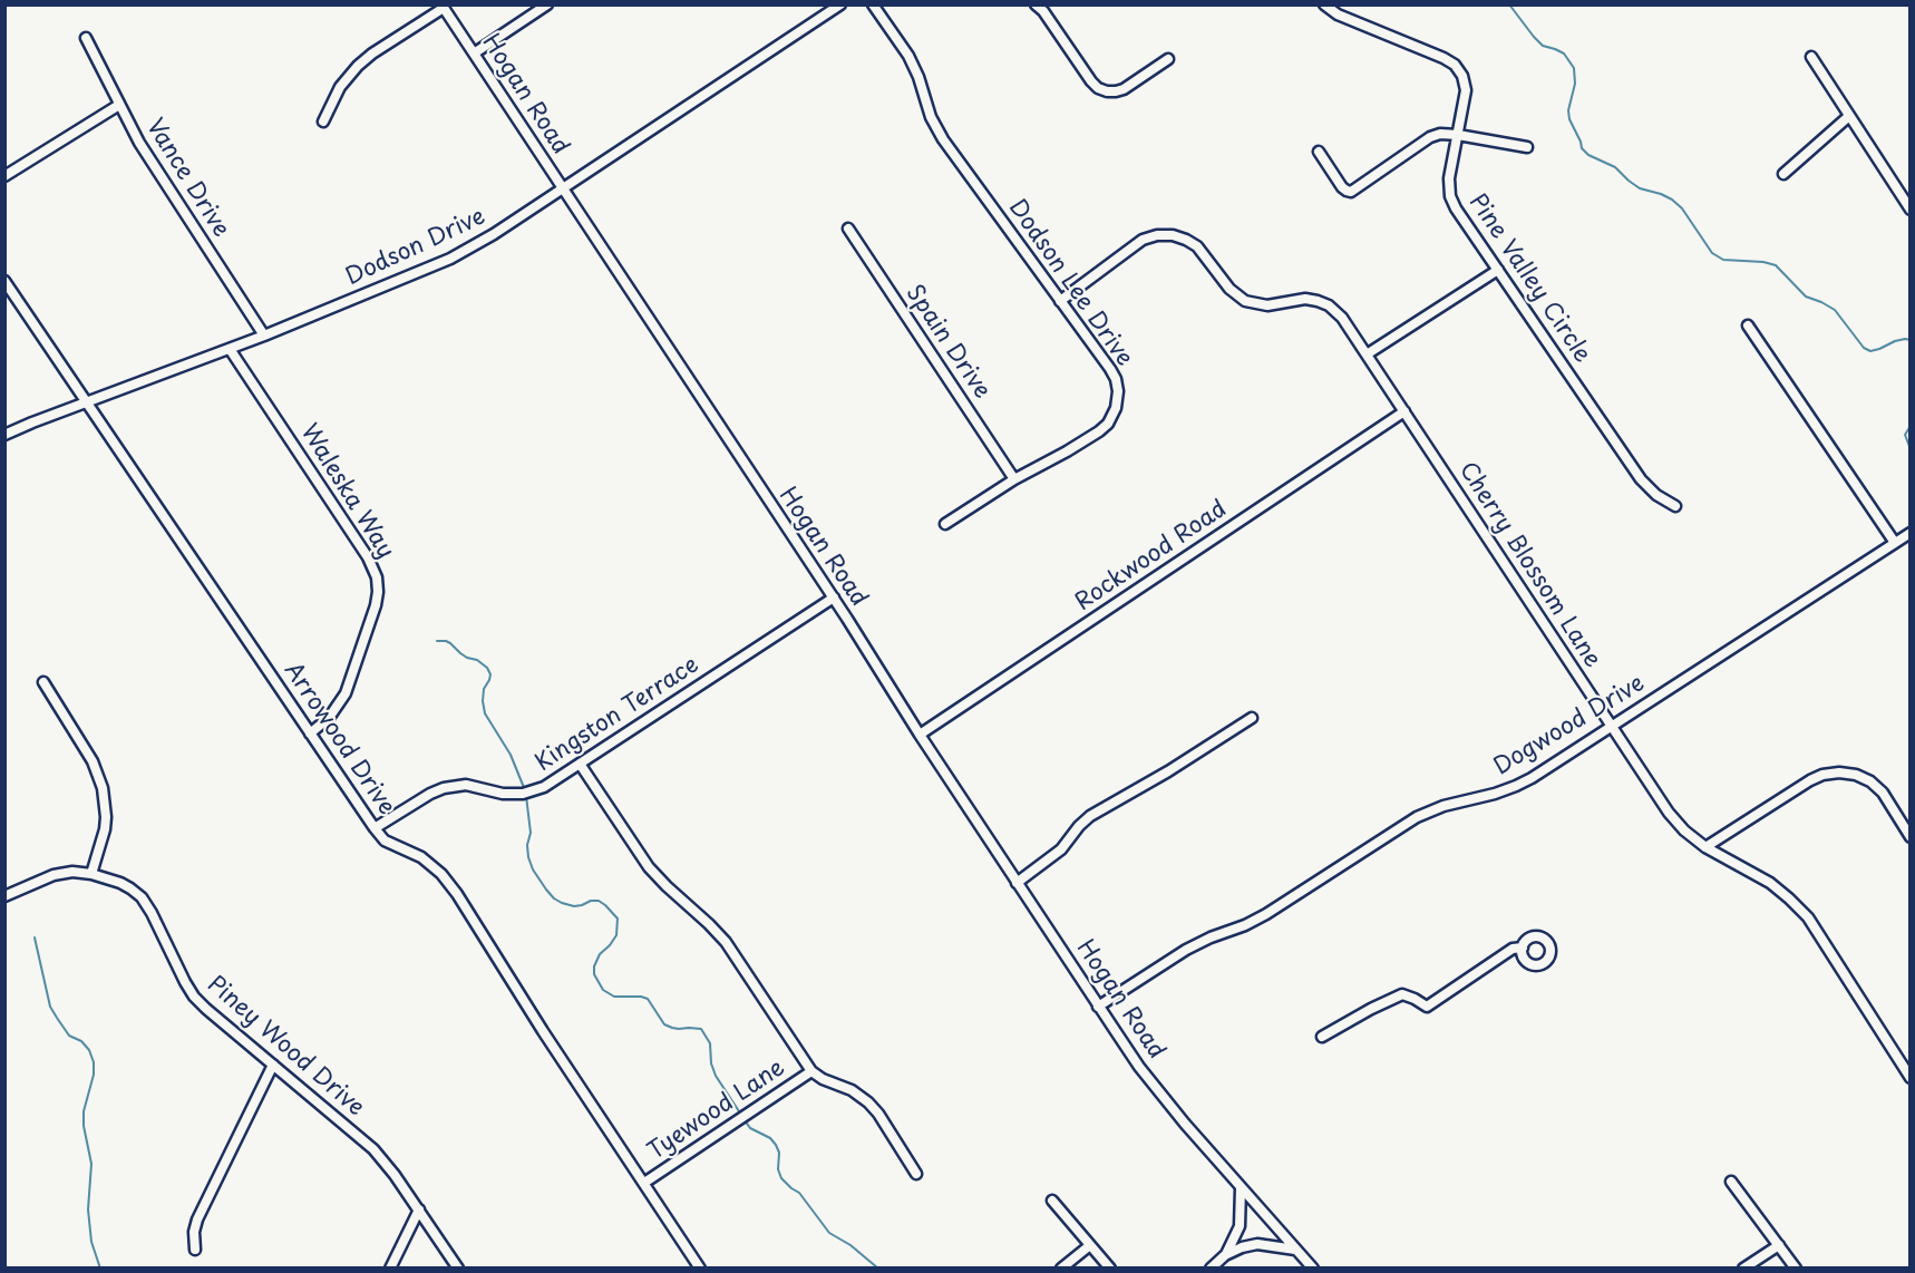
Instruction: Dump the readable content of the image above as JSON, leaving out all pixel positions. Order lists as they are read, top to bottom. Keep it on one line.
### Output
{"streets":{"street":["Hogan Road","Vance Drive","Dodson Drive","Pine Valley Circle","Dodson Lee Drive","Spain Drive","Waleska Way","Rockwood Road","Cherry Blossom Lane","Kingston Terrace","Dogwood Drive","Arrowood Drive","Piney Wood Drive","Tyewood Lane"]},"crossings":[["Hogan Road","Dodson Drive"],["Hogan Road","Rockwood Road"],["Hogan Road","Kingston Terrace"],["Hogan Road","Dogwood Drive"],["Vance Drive","Dodson Drive"],["Dodson Drive","Waleska Way"],["Dodson Drive","Arrowood Drive"],["Dodson Lee Drive","Spain Drive"],["Dodson Lee Drive","Cherry Blossom Lane"],["Waleska Way","Arrowood Drive"],["Rockwood Road","Cherry Blossom Lane"],["Cherry Blossom Lane","Dogwood Drive"],["Kingston Terrace","Arrowood Drive"],["Arrowood Drive","Tyewood Lane"]]}
